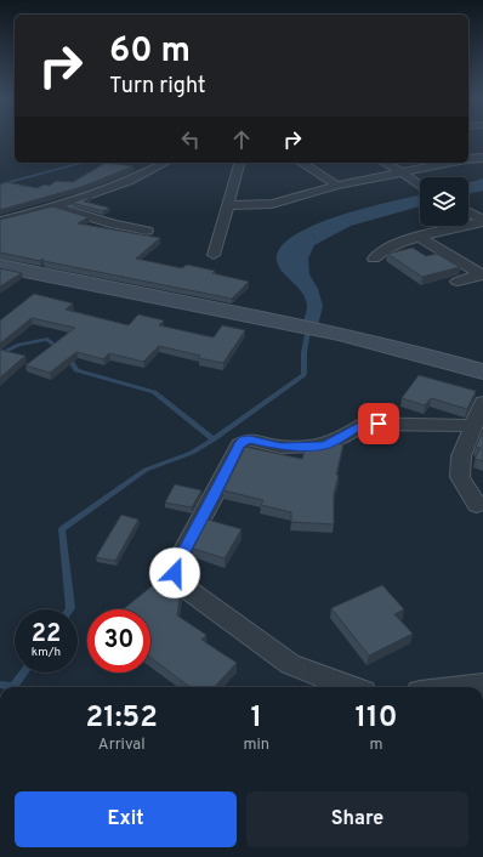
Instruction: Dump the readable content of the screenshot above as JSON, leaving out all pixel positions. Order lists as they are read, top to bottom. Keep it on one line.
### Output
{"page":{"turn":["60 m","Turn right"],"speed":"22 km/h","limit":"30","eta":["21:52","Arrival","1","min","110","m"],"buttons":["Exit","Share"]}}
